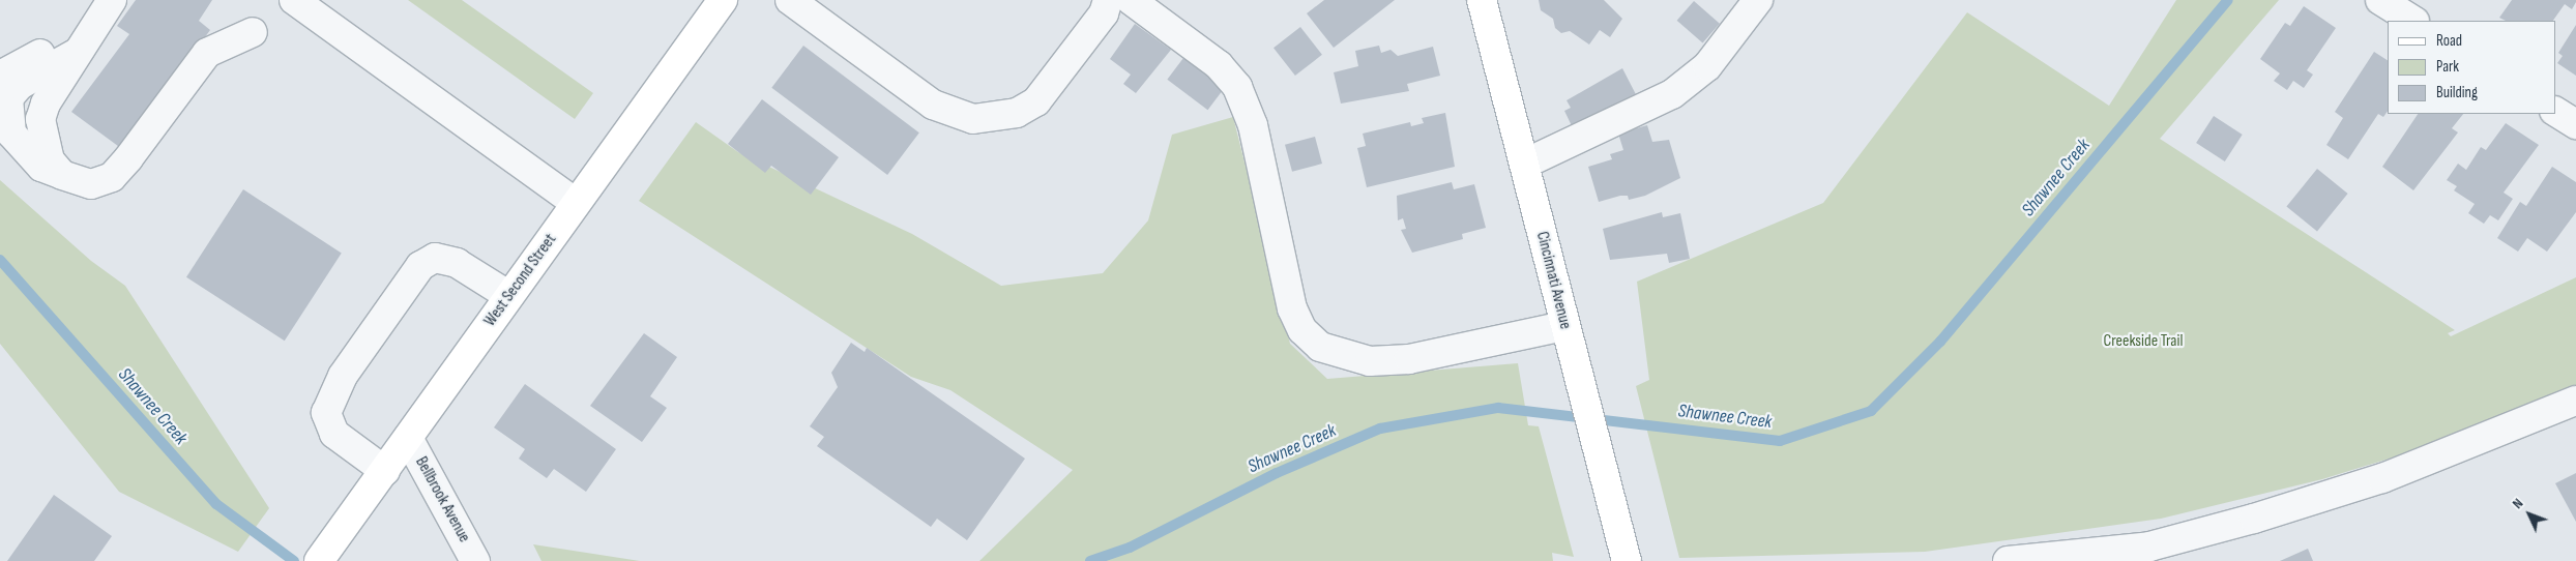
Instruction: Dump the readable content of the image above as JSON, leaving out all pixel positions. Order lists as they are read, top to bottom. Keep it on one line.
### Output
{"streets":{"main road":["West Second Street","Cincinnati Avenue"],"street":["Bellbrook Avenue"]},"crossings":[["West Second Street","Bellbrook Avenue"]],"water":["Shawnee Creek"],"parks":["Creekside Trail"],"legend":["Road","Park","Building"],"north":"top left"}
